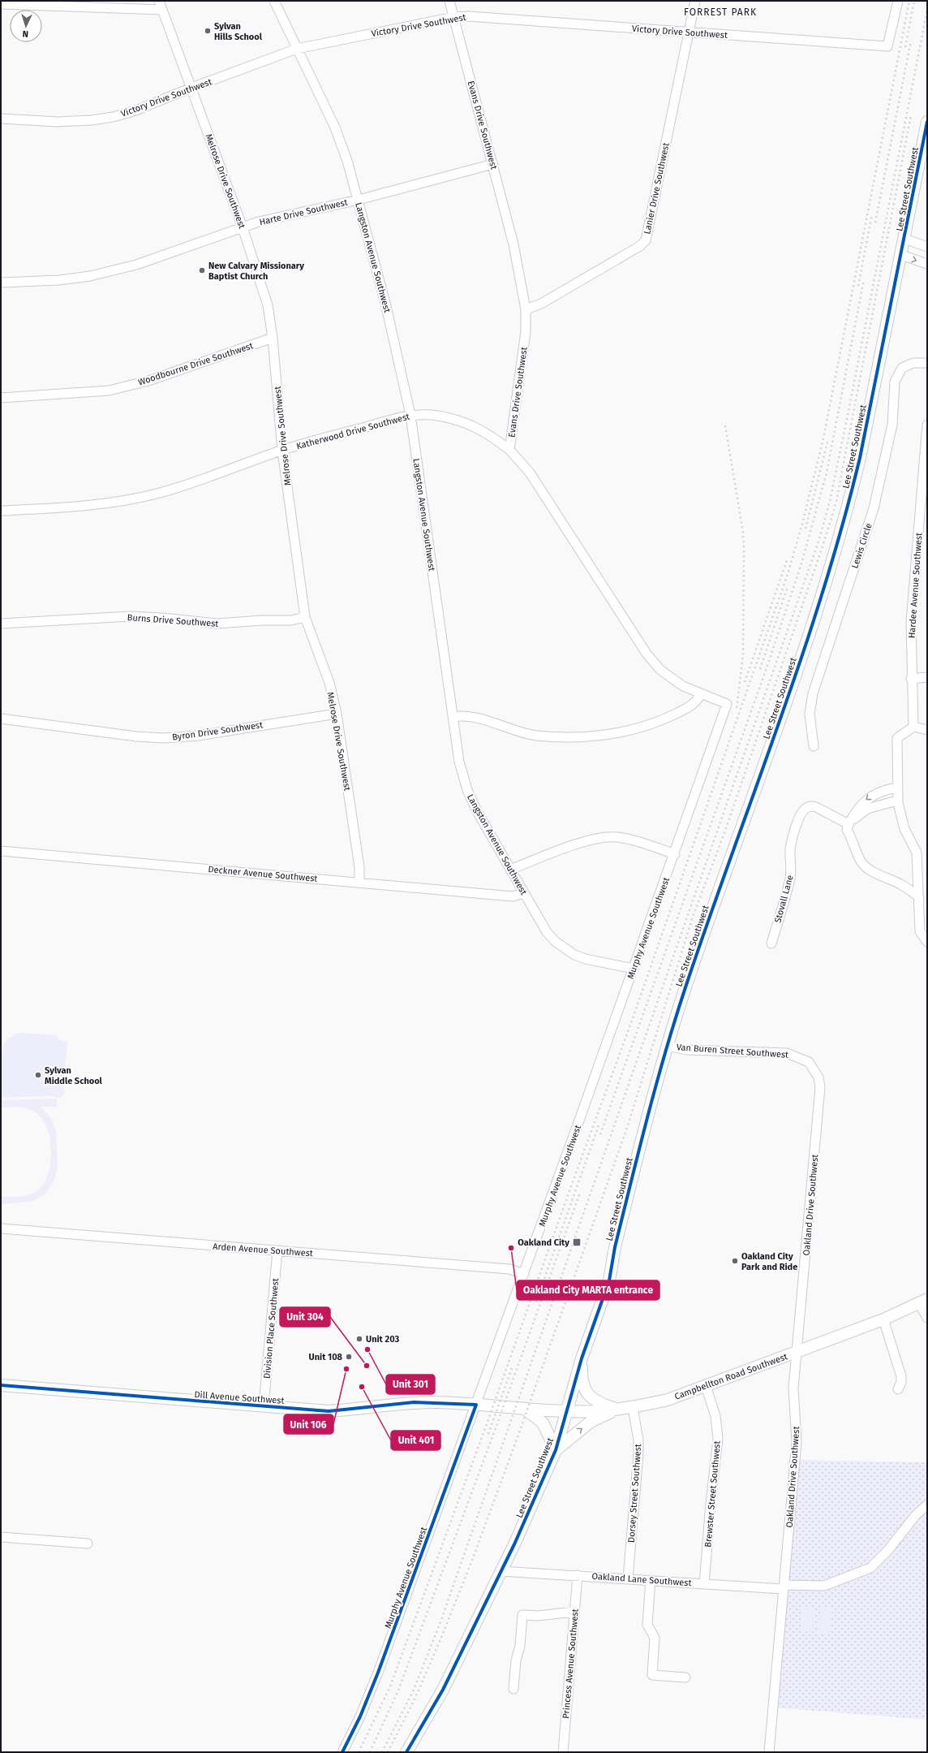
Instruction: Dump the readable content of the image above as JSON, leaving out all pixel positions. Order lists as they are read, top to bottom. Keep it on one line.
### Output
{"streets":{"main road":["Lee Street Southwest","Campbellton Road Southwest","Dill Avenue Southwest"],"street":["Victory Drive Southwest","Evans Drive Southwest","Melrose Drive Southwest","Lanier Drive Southwest","Harte Drive Southwest","Langston Avenue Southwest","Woodbourne Drive Southwest","Katherwood Drive Southwest","Lewis Circle","Hardee Avenue Southwest","Burns Drive Southwest","Byron Drive Southwest","Deckner Avenue Southwest","Stovall Lane","Murphy Avenue Southwest","Van Buren Street Southwest","Oakland Drive Southwest","Arden Avenue Southwest","Division Place Southwest","Dorsey Street Southwest","Brewster Street Southwest","Oakland Lane Southwest","Princess Avenue Southwest"]},"crossings":[["Victory Drive Southwest","Evans Drive Southwest"],["Victory Drive Southwest","Melrose Drive Southwest"],["Victory Drive Southwest","Lanier Drive Southwest"],["Victory Drive Southwest","Langston Avenue Southwest"],["Evans Drive Southwest","Lanier Drive Southwest"],["Evans Drive Southwest","Harte Drive Southwest"],["Evans Drive Southwest","Katherwood Drive Southwest"],["Evans Drive Southwest","Murphy Avenue Southwest"],["Melrose Drive Southwest","Harte Drive Southwest"],["Melrose Drive Southwest","Woodbourne Drive Southwest"],["Melrose Drive Southwest","Katherwood Drive Southwest"],["Melrose Drive Southwest","Burns Drive Southwest"],["Melrose Drive Southwest","Byron Drive Southwest"],["Melrose Drive Southwest","Deckner Avenue Southwest"],["Lee Street Southwest","Van Buren Street Southwest"],["Lee Street Southwest","Campbellton Road Southwest"],["Lee Street Southwest","Oakland Lane Southwest"],["Harte Drive Southwest","Langston Avenue Southwest"],["Langston Avenue Southwest","Katherwood Drive Southwest"],["Langston Avenue Southwest","Deckner Avenue Southwest"],["Langston Avenue Southwest","Murphy Avenue Southwest"],["Murphy Avenue Southwest","Arden Avenue Southwest"],["Murphy Avenue Southwest","Dill Avenue Southwest"],["Van Buren Street Southwest","Oakland Drive Southwest"],["Oakland Drive Southwest","Campbellton Road Southwest"],["Oakland Drive Southwest","Oakland Lane Southwest"],["Arden Avenue Southwest","Division Place Southwest"],["Division Place Southwest","Dill Avenue Southwest"],["Campbellton Road Southwest","Dill Avenue Southwest"],["Campbellton Road Southwest","Dorsey Street Southwest"],["Campbellton Road Southwest","Brewster Street Southwest"],["Dorsey Street Southwest","Oakland Lane Southwest"],["Brewster Street Southwest","Oakland Lane Southwest"],["Oakland Lane Southwest","Princess Avenue Southwest"]],"districts":["FORREST PARK"],"places":{"other":["Sylvan Hills School","New Calvary Missionary Baptist Church","Sylvan Middle School","Oakland City MARTA entrance","Oakland City Park and Ride","Unit 203","Unit 301","Unit 108","Unit 304","Unit 106","Unit 401"],"transit":["Oakland City"]},"north":"bottom"}
